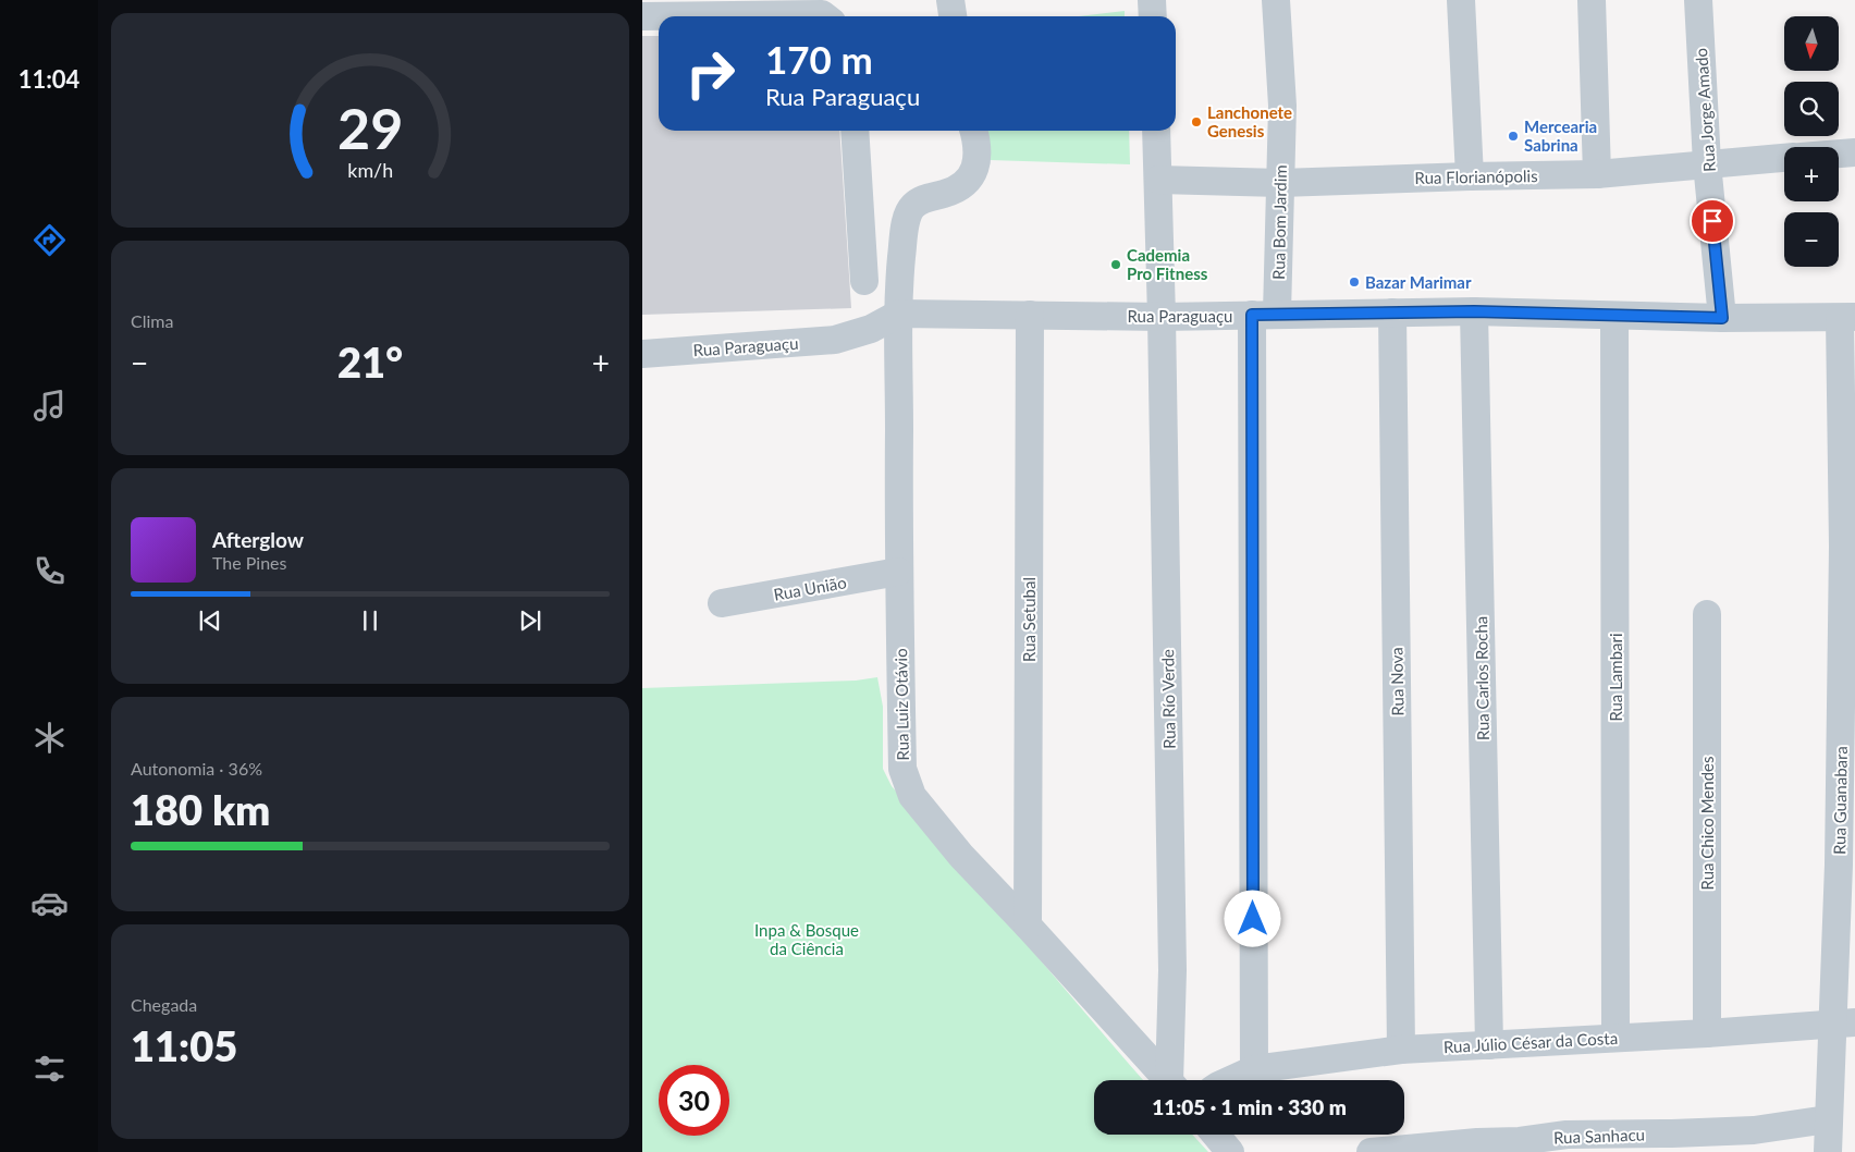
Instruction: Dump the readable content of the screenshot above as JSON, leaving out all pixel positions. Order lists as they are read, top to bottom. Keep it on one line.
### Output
{"streets":{"street":["Rua Jorge Amado","Rua Florianópolis","Rua Bom Jardim","Rua Paraguaçu","Rua União","Rua Setubal","Rua Lambari","Rua Carlos Rocha","Rua Nova","Rua Río Verde","Rua Luiz Otávio","Rua Guanabara","Rua Chico Mendes","Rua Júlio César da Costa","Rua Sanhacu"]},"crossings":[["Rua Jorge Amado","Rua Florianópolis"],["Rua Jorge Amado","Rua Paraguaçu"],["Rua Florianópolis","Rua Bom Jardim"],["Rua Florianópolis","Rua Río Verde"],["Rua Bom Jardim","Rua Paraguaçu"],["Rua Bom Jardim","Rua Júlio César da Costa"],["Rua Paraguaçu","Rua Setubal"],["Rua Paraguaçu","Rua Lambari"],["Rua Paraguaçu","Rua Carlos Rocha"],["Rua Paraguaçu","Rua Nova"],["Rua Paraguaçu","Rua Río Verde"],["Rua Paraguaçu","Rua Luiz Otávio"],["Rua Paraguaçu","Rua Guanabara"],["Rua União","Rua Luiz Otávio"],["Rua Setubal","Rua Luiz Otávio"],["Rua Lambari","Rua Júlio César da Costa"],["Rua Carlos Rocha","Rua Júlio César da Costa"],["Rua Nova","Rua Júlio César da Costa"],["Rua Guanabara","Rua Júlio César da Costa"],["Rua Guanabara","Rua Sanhacu"],["Rua Chico Mendes","Rua Júlio César da Costa"]],"parks":["Inpa & Bosque da Ciência"],"places":["Lanchonete Genesis","Mercearia Sabrina","Cademia Pro Fitness","Bazar Marimar"],"north":"bottom","page":{"tabs":"11:04","map_buttons":["+","−"],"turn":["170 m","Rua Paraguaçu"],"tile":["Clima",["Autonomia · 36%","180 km"],["Chegada","11:05"]],"heat":["−","21°","+"],"song":["Afterglow","The Pines"],"limit":"30","trip":"11:05 · 1 min · 330 m","gauge":["29","km/h"]}}
